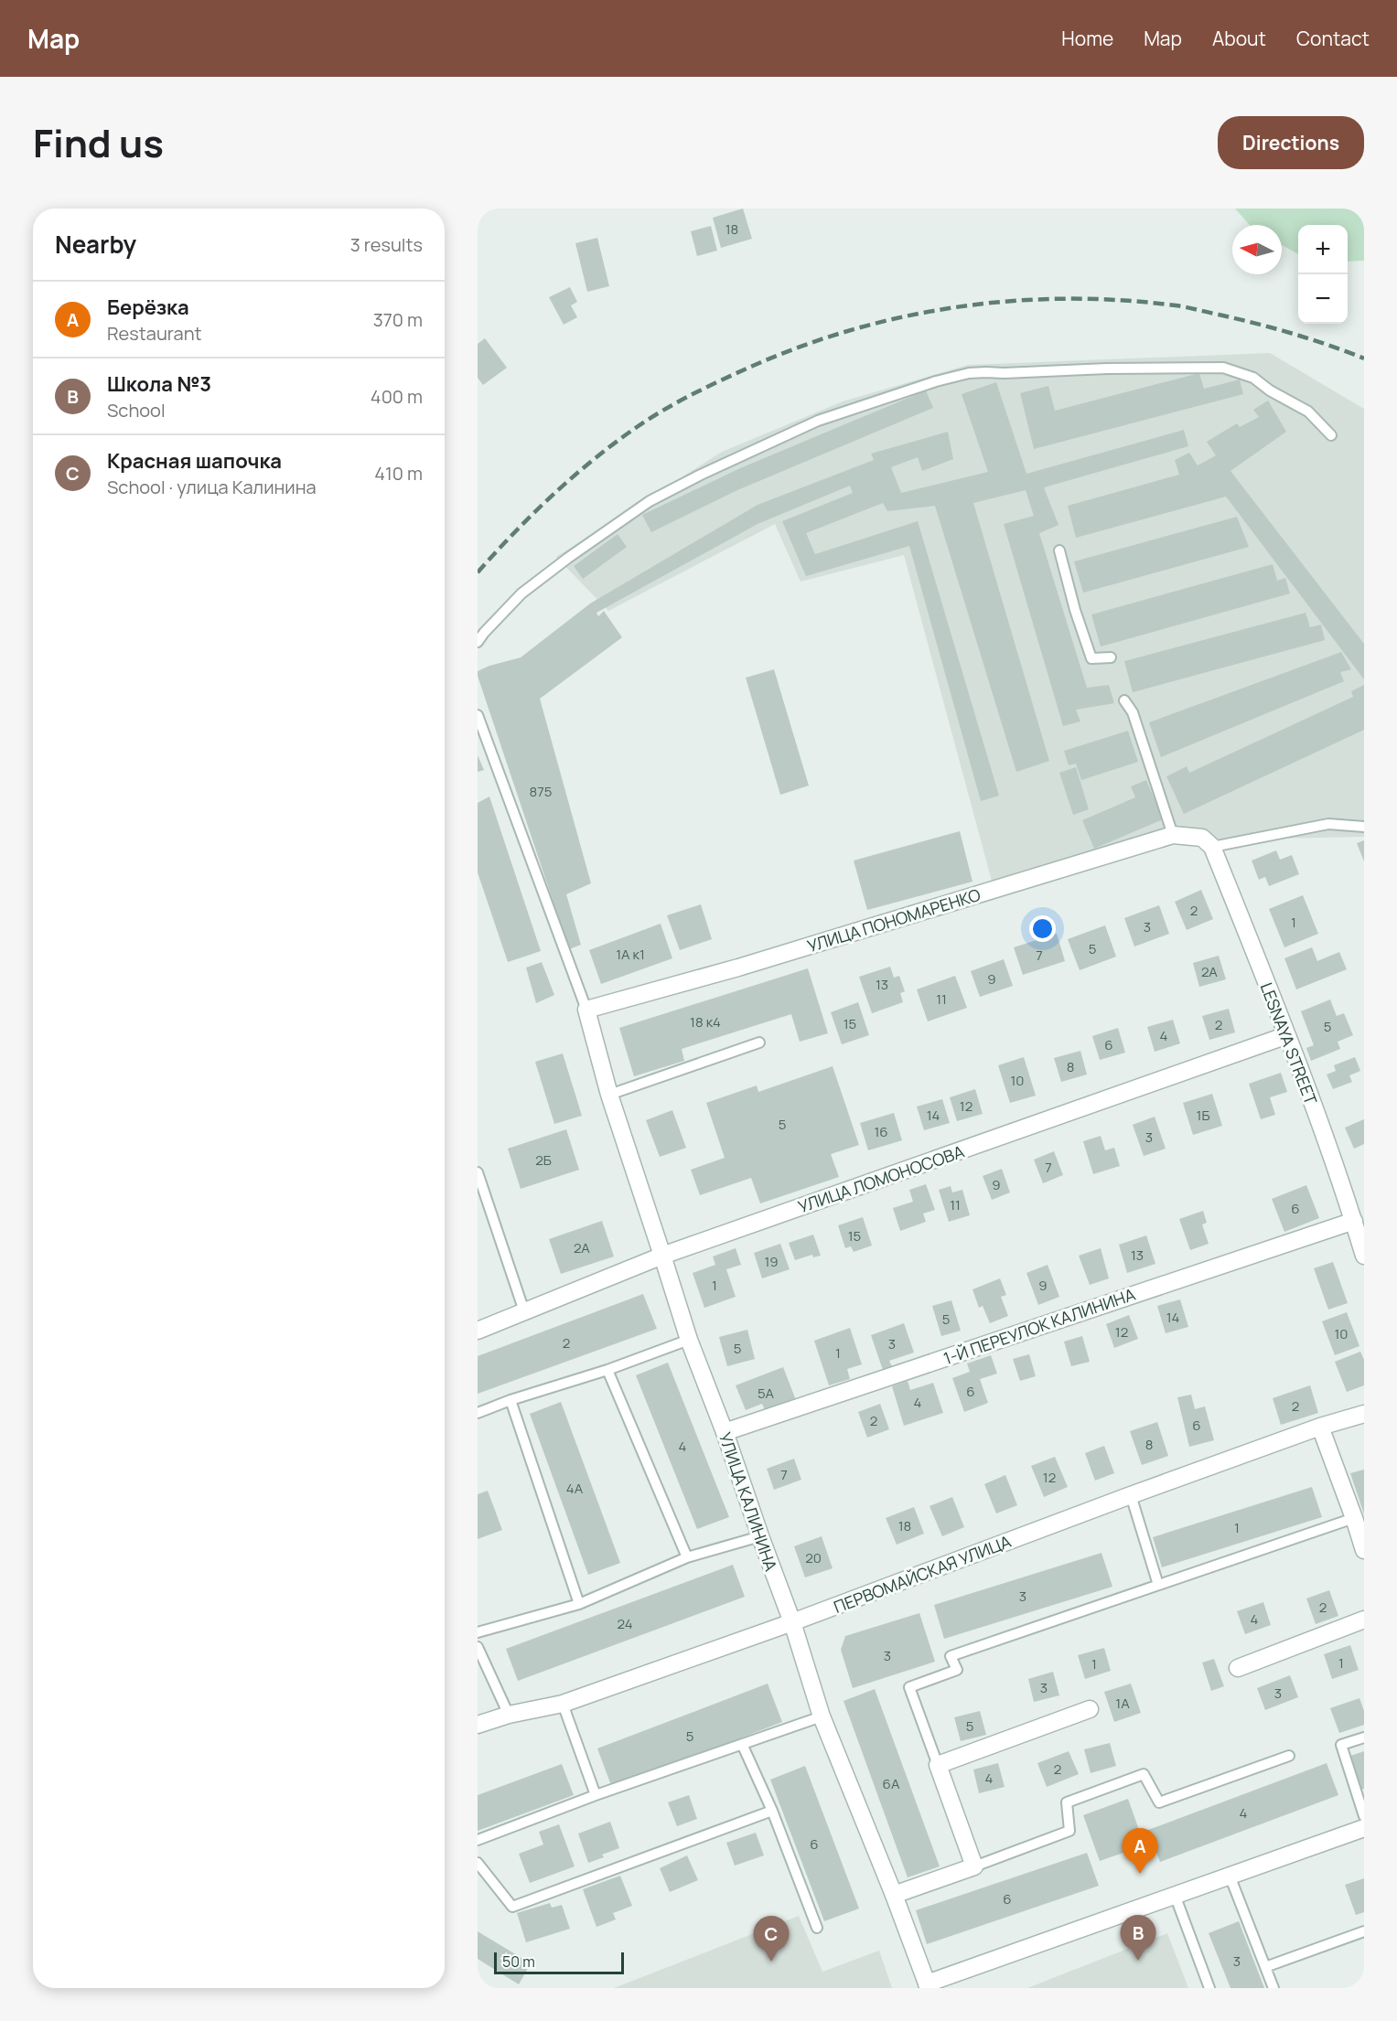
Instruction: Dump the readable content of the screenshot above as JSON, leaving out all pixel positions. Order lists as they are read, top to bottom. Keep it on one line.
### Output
{"streets":{"street":["УЛИЦА ПОНОМАРЕНКО","LESNAYA STREET","УЛИЦА ЛОМОНОСОВА","1-Й ПЕРЕУЛОК КАЛИНИНА","УЛИЦА КАЛИНИНА","ПЕРВОМАЙСКАЯ УЛИЦА"]},"crossings":[["УЛИЦА ПОНОМАРЕНКО","LESNAYA STREET"],["УЛИЦА ПОНОМАРЕНКО","УЛИЦА КАЛИНИНА"],["LESNAYA STREET","УЛИЦА ЛОМОНОСОВА"],["LESNAYA STREET","1-Й ПЕРЕУЛОК КАЛИНИНА"],["УЛИЦА ЛОМОНОСОВА","УЛИЦА КАЛИНИНА"],["1-Й ПЕРЕУЛОК КАЛИНИНА","УЛИЦА КАЛИНИНА"],["УЛИЦА КАЛИНИНА","ПЕРВОМАЙСКАЯ УЛИЦА"]],"house_numbers":["18","875","2","1","3","5","1А к1","7","2А","9","13","11","18 к4","15","2","5","4","6","8","10","12","14","1Б","5","16","3","2Б","7","9","11","6","15","2А","13","19","1","9","14","5","12","10","2","3","5","1","6","5А","4","2","2","6","8","4","7","12","4А","18","1","20","3","2","4","24","3","1","1","3","3","1А","5","5","2","4","6А","4","6","6","3"],"scale_bar":"50 m","north":"left","page":{"header":"Map","nav":["Home","Map","About","Contact"],"title":"Find us","buttons":"Directions","heading":["Nearby","3 results"],"map_buttons":["+","−"],"list":[{"mark":"A","name":"Берёзка","note":"Restaurant","value":"370 m"},{"mark":"B","name":"Школа №3","note":"School","value":"400 m"},{"mark":"C","name":"Красная шапочка","note":"School · улица Калинина","value":"410 m"}],"pins":["A","B","C"],"scale":"50 m"}}
